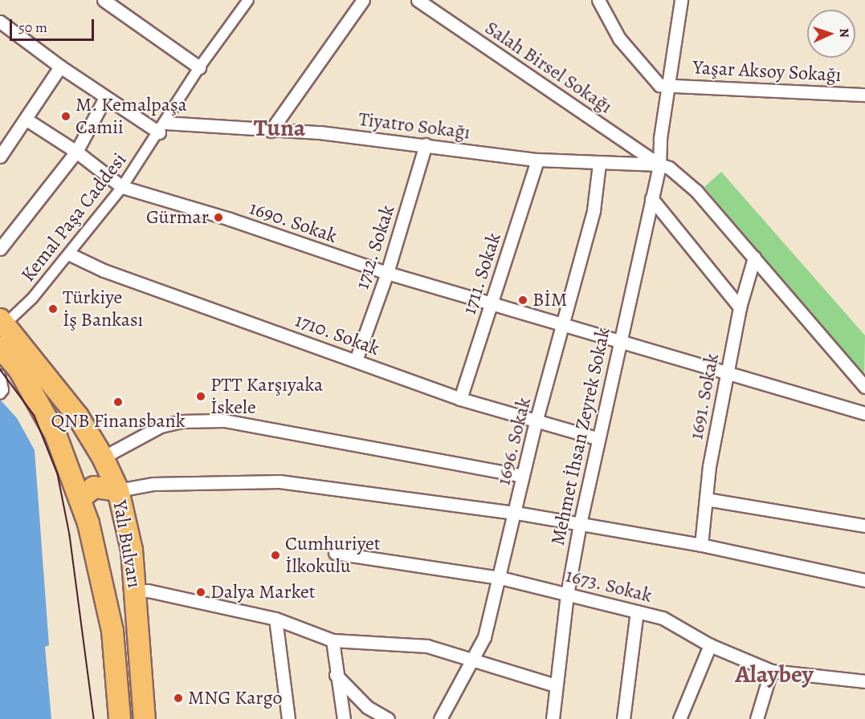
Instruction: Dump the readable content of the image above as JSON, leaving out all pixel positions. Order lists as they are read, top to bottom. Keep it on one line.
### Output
{"streets":{"main road":["Yalı Bulvarı"],"street":["Salah Birsel Sokağı","Yaşar Aksoy Sokağı","Tiyatro Sokağı","Kemal Paşa Caddesi","1690. Sokak","1712. Sokak","1711. Sokak","1710. Sokak","1691. Sokak","Mehmet İhsan Zeyrek Sokak","1696. Sokak","1673. Sokak"]},"crossings":[["Salah Birsel Sokağı","Tiyatro Sokağı"],["Salah Birsel Sokağı","1691. Sokak"],["Salah Birsel Sokağı","Mehmet İhsan Zeyrek Sokak"],["Yaşar Aksoy Sokağı","Mehmet İhsan Zeyrek Sokak"],["Tiyatro Sokağı","Kemal Paşa Caddesi"],["Tiyatro Sokağı","1712. Sokak"],["Tiyatro Sokağı","1711. Sokak"],["Tiyatro Sokağı","Mehmet İhsan Zeyrek Sokak"],["Tiyatro Sokağı","1696. Sokak"],["Kemal Paşa Caddesi","1690. Sokak"],["Kemal Paşa Caddesi","1710. Sokak"],["Kemal Paşa Caddesi","Yalı Bulvarı"],["1690. Sokak","1712. Sokak"],["1690. Sokak","1711. Sokak"],["1690. Sokak","1691. Sokak"],["1690. Sokak","Mehmet İhsan Zeyrek Sokak"],["1690. Sokak","1696. Sokak"],["1712. Sokak","1710. Sokak"],["1711. Sokak","1710. Sokak"],["1710. Sokak","Mehmet İhsan Zeyrek Sokak"],["1710. Sokak","1696. Sokak"],["Mehmet İhsan Zeyrek Sokak","1673. Sokak"],["1696. Sokak","1673. Sokak"]],"districts":["Tuna","Alaybey"],"places":["M. Kemalpaşa Camii","Gürmar","BİM","Türkiye İş Bankası","PTT Karşıyaka İskele","QNB Finansbank","Cumhuriyet İlkokulu","Dalya Market","MNG Kargo"],"scale_bar":"50 m","north":"right"}
